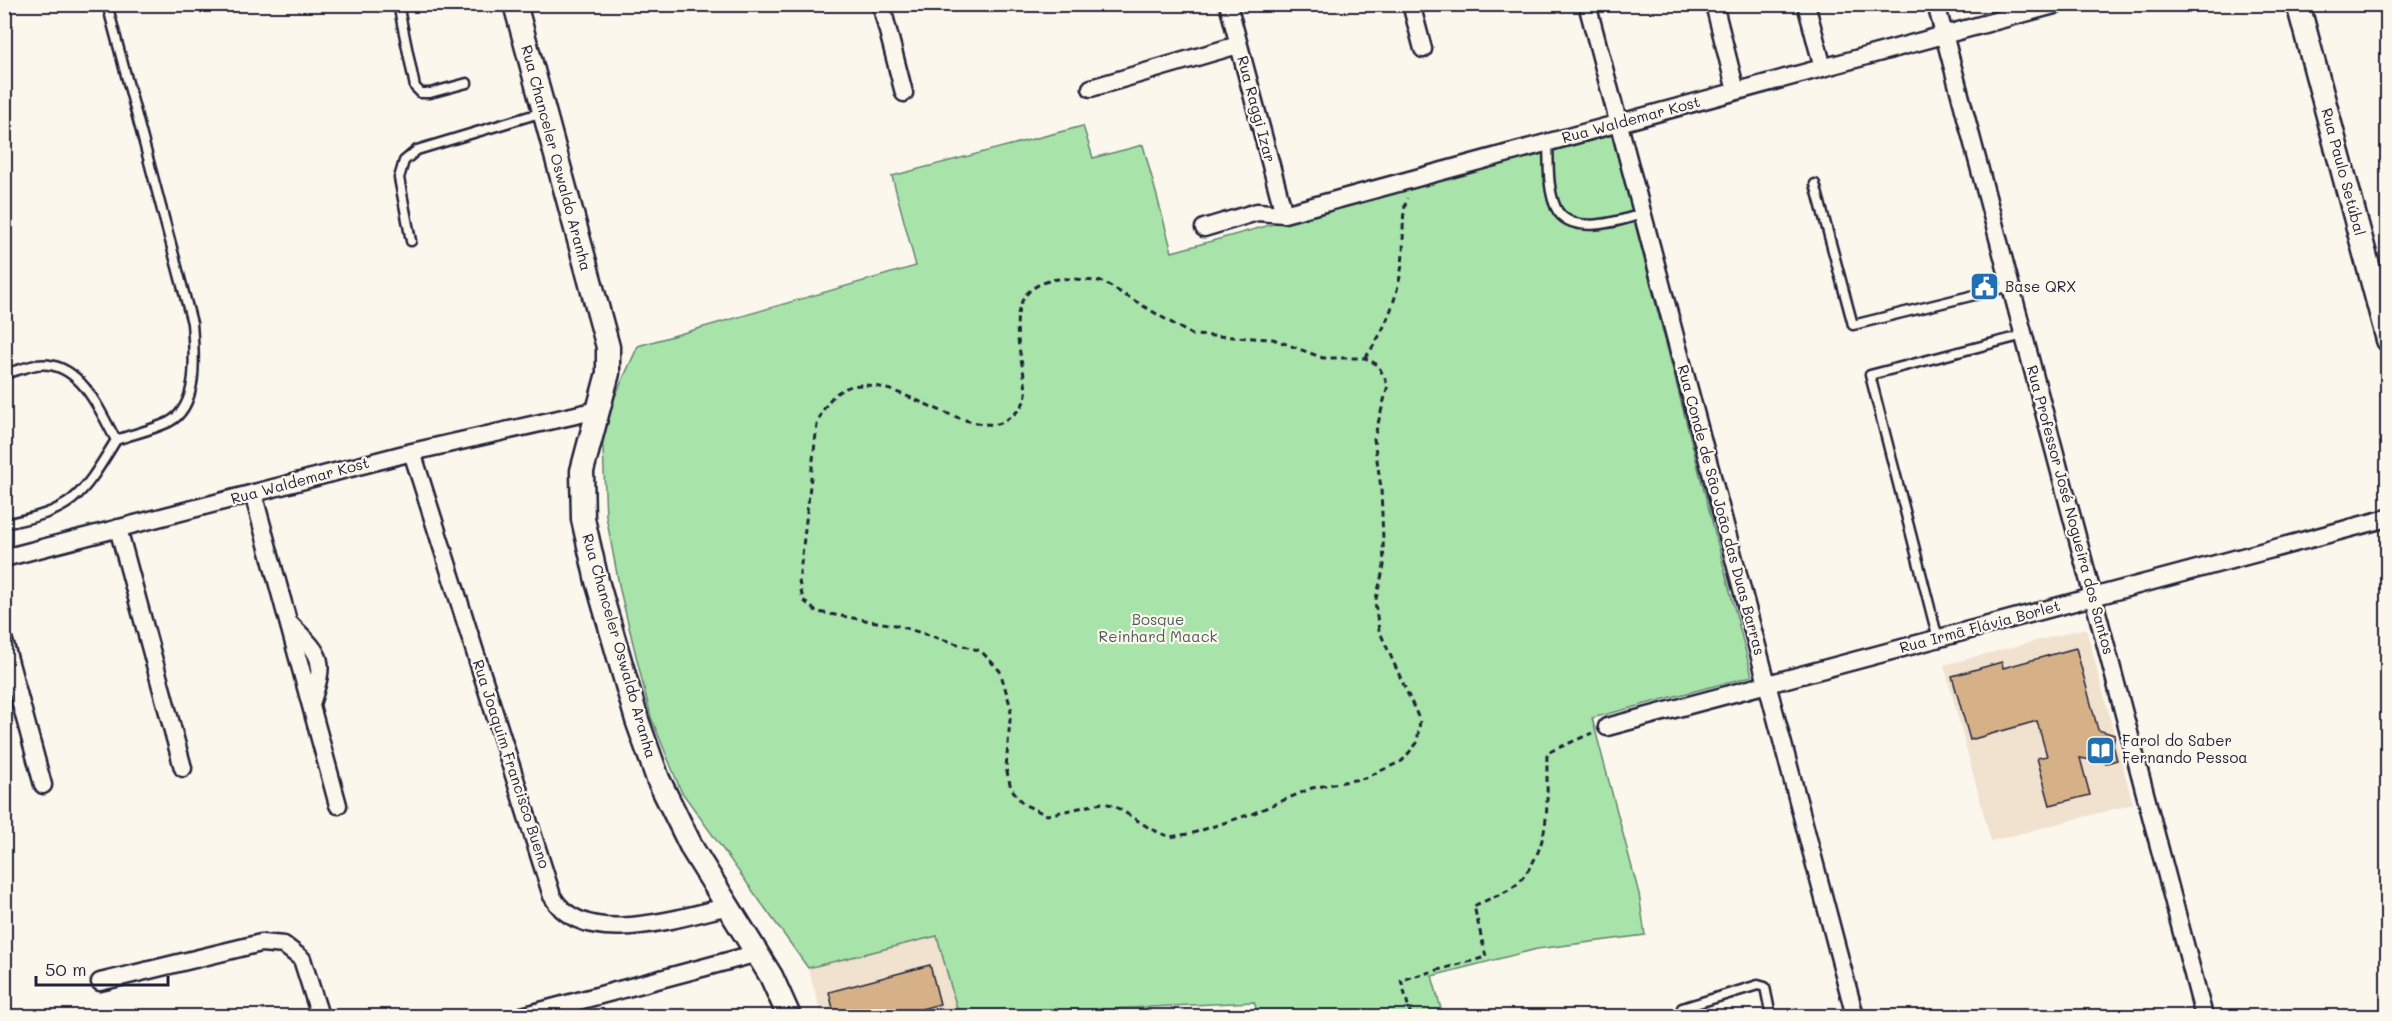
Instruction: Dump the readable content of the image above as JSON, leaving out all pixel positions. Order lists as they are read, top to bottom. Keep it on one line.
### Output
{"streets":{"street":["Rua Raggi Izar","Rua Waldemar Kost","Rua Chanceler Oswaldo Aranha","Rua Paulo Setúbal","Rua Conde de São João das Duas Barras","Rua Professor José Nogueira dos Santos","Rua Irmã Flávia Borlet","Rua Joaquim Francisco Bueno"]},"crossings":[["Rua Raggi Izar","Rua Waldemar Kost"],["Rua Waldemar Kost","Rua Chanceler Oswaldo Aranha"],["Rua Waldemar Kost","Rua Conde de São João das Duas Barras"],["Rua Waldemar Kost","Rua Professor José Nogueira dos Santos"],["Rua Waldemar Kost","Rua Joaquim Francisco Bueno"],["Rua Chanceler Oswaldo Aranha","Rua Joaquim Francisco Bueno"],["Rua Conde de São João das Duas Barras","Rua Irmã Flávia Borlet"],["Rua Professor José Nogueira dos Santos","Rua Irmã Flávia Borlet"]],"parks":["Bosque Reinhard Maack"],"places":{"public building":["Base QRX"],"library":["Farol do Saber Fernando Pessoa"]},"scale_bar":"50 m"}
